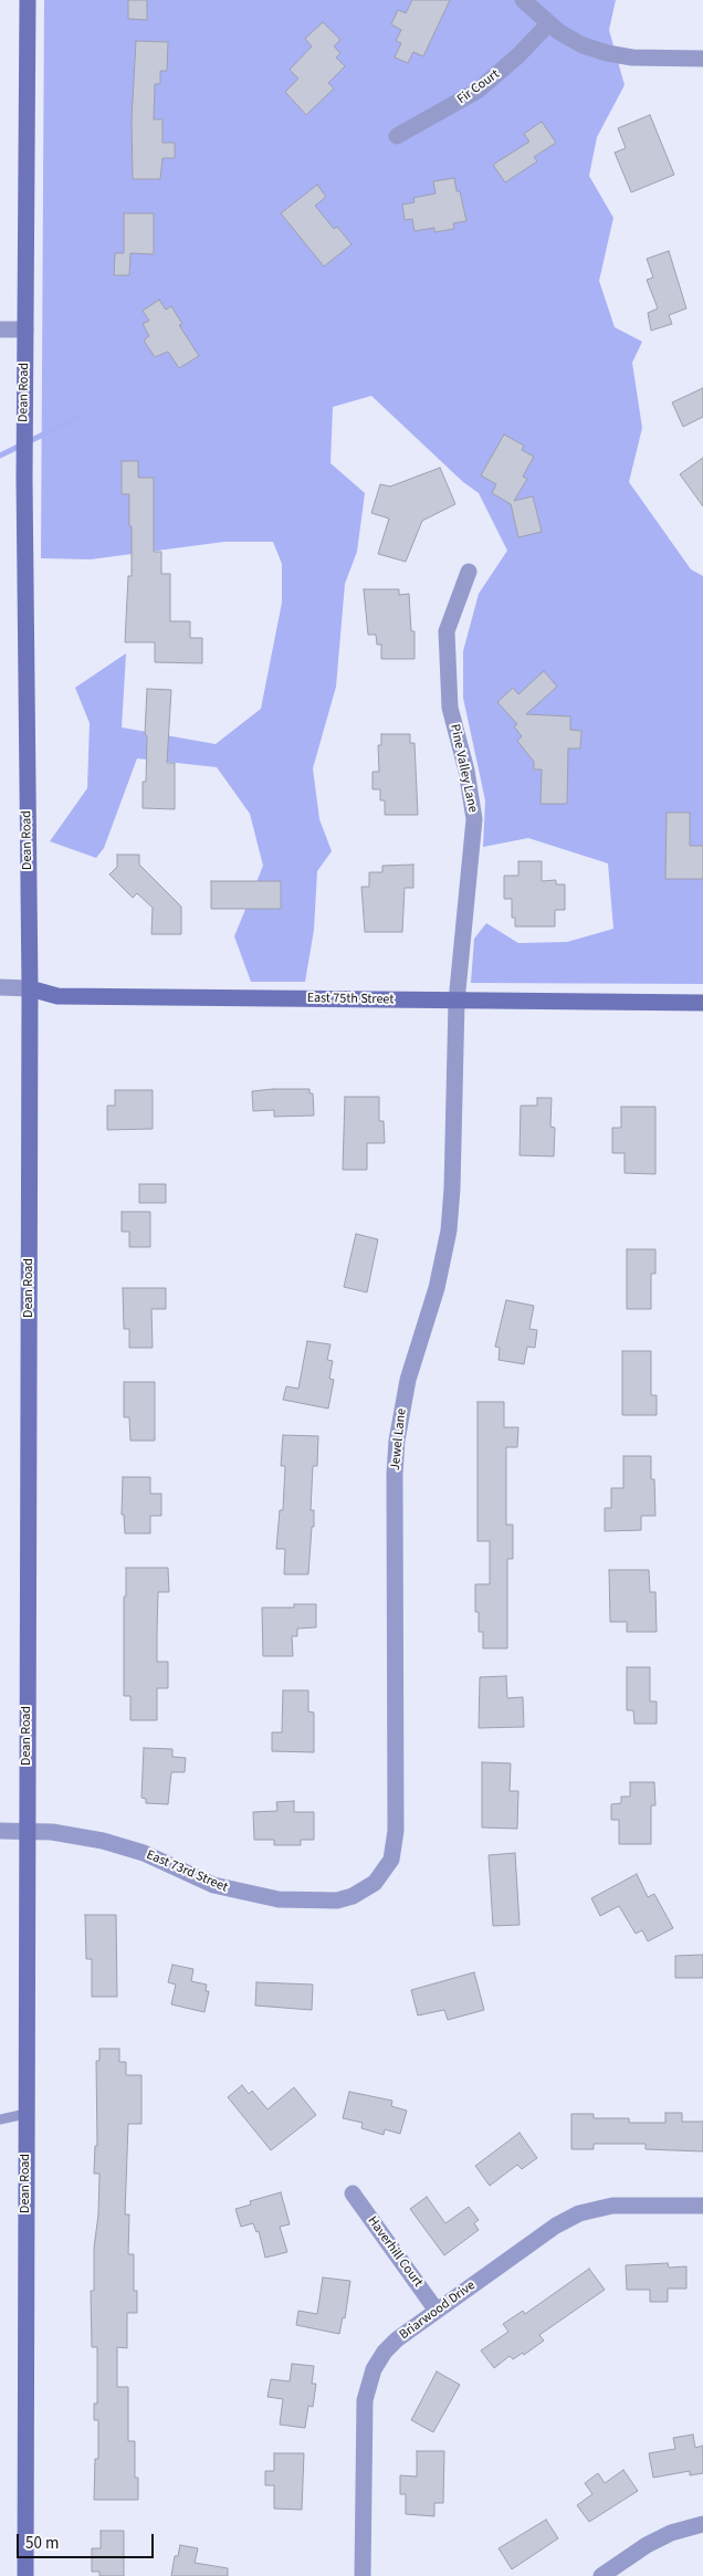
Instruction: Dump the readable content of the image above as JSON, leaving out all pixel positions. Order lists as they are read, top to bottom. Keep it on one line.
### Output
{"streets":{"street":["Fir Court","Dean Road","Pine Valley Lane","East 75th Street","Jewel Lane","East 73rd Street","Haverhill Court","Briarwood Drive"]},"crossings":[["Dean Road","East 75th Street"],["Dean Road","East 73rd Street"],["Pine Valley Lane","East 75th Street"],["Pine Valley Lane","Jewel Lane"],["East 75th Street","Jewel Lane"],["Jewel Lane","East 73rd Street"],["Haverhill Court","Briarwood Drive"]],"scale_bar":"50 m"}
